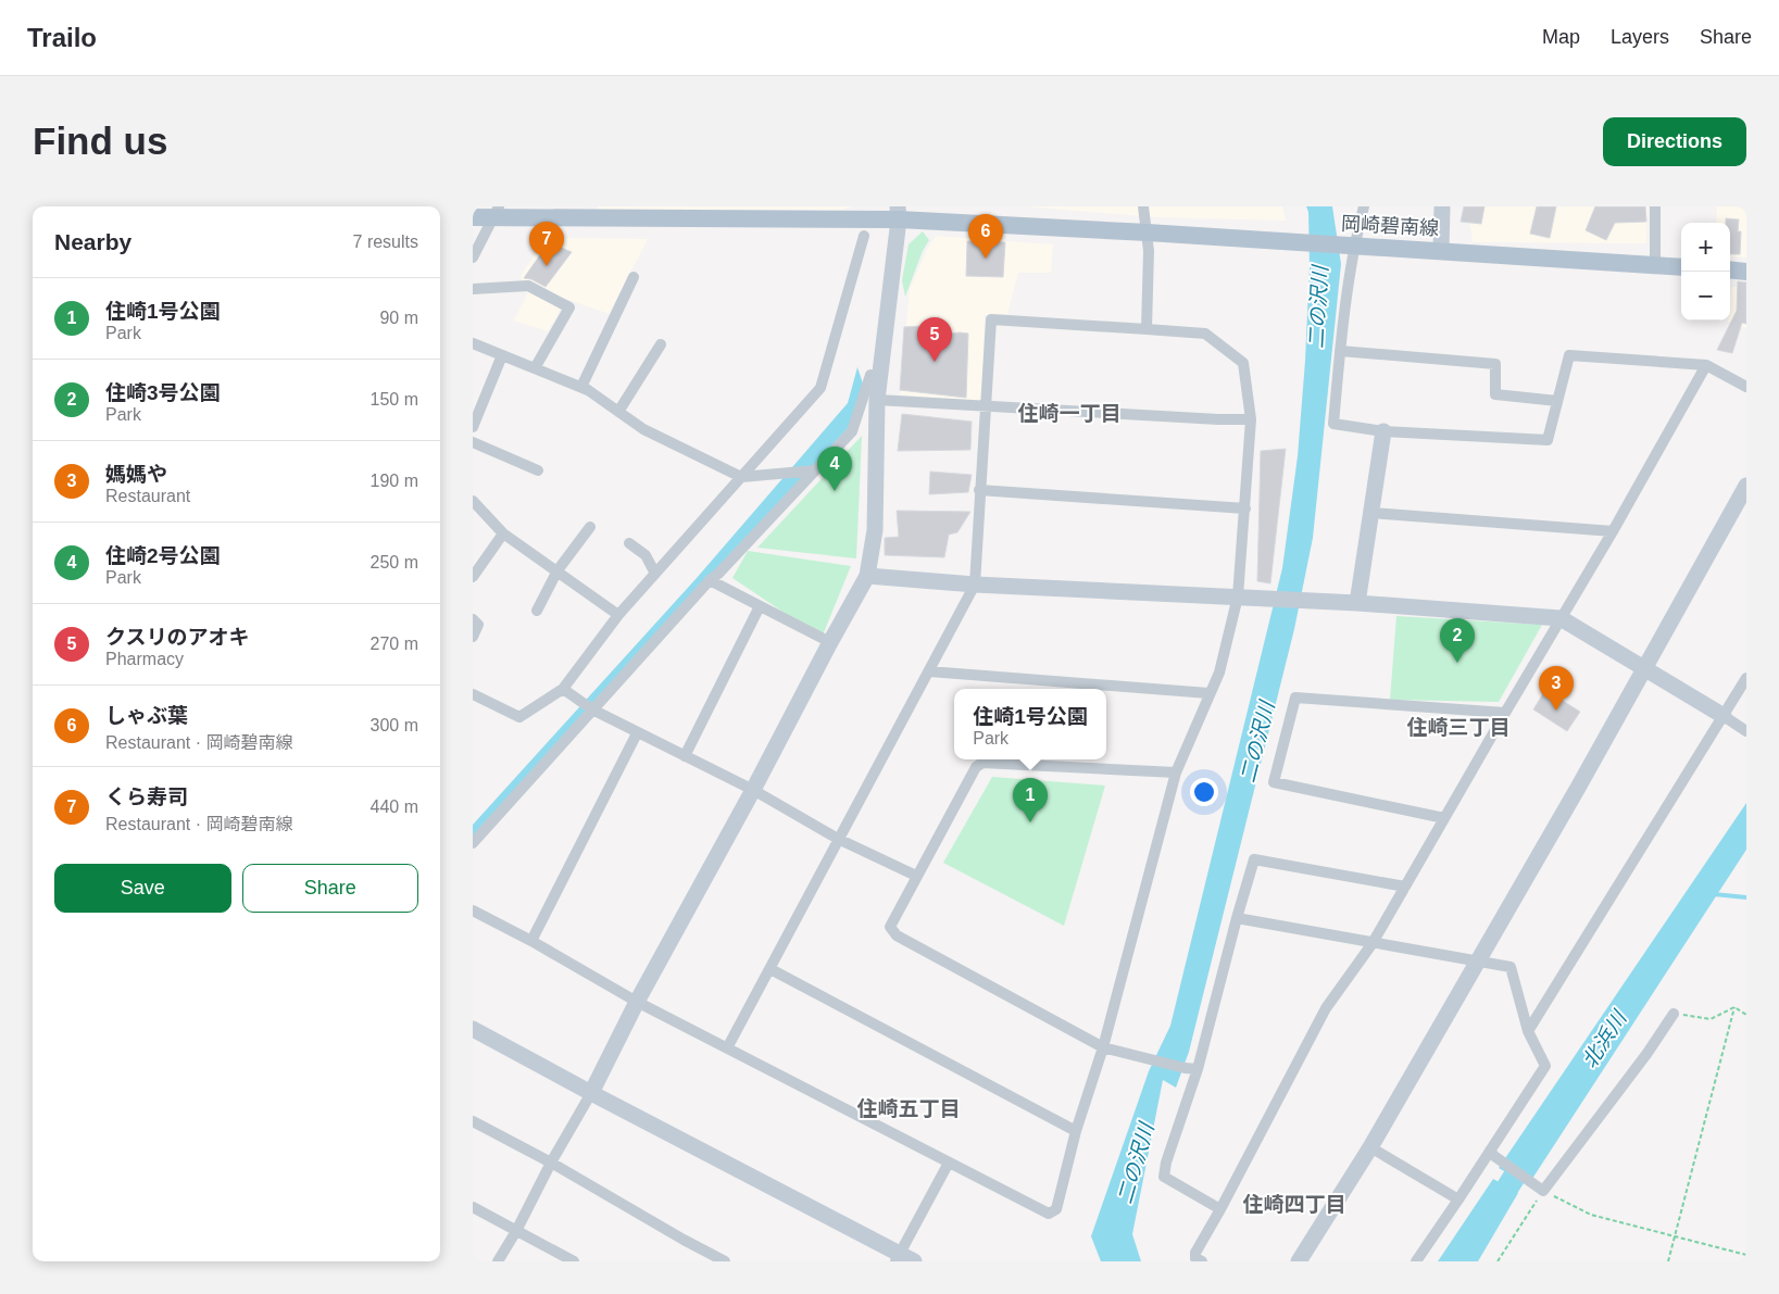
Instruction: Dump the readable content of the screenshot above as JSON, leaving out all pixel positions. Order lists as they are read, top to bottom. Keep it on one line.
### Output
{"streets":{"main road":["岡崎碧南線"]},"districts":["住崎一丁目","住崎三丁目","住崎五丁目","住崎四丁目"],"water":["二の沢川","北浜川"],"page":{"header":"Trailo","nav":["Map","Layers","Share"],"buttons":["Directions",["Save","Share"]],"title":"Find us","heading":["Nearby","7 results"],"pins":["6","7","5","4","2","3","1"],"map_buttons":["+","−"],"list":[{"mark":"1","name":"住崎1号公園","note":"Park","value":"90 m"},{"mark":"2","name":"住崎3号公園","note":"Park","value":"150 m"},{"mark":"3","name":"媽媽や","note":"Restaurant","value":"190 m"},{"mark":"4","name":"住崎2号公園","note":"Park","value":"250 m"},{"mark":"5","name":"クスリのアオキ","note":"Pharmacy","value":"270 m"},{"mark":"6","name":"しゃぶ葉","note":"Restaurant · 岡崎碧南線","value":"300 m"},{"mark":"7","name":"くら寿司","note":"Restaurant · 岡崎碧南線","value":"440 m"}],"popup":["住崎1号公園","Park"]}}
